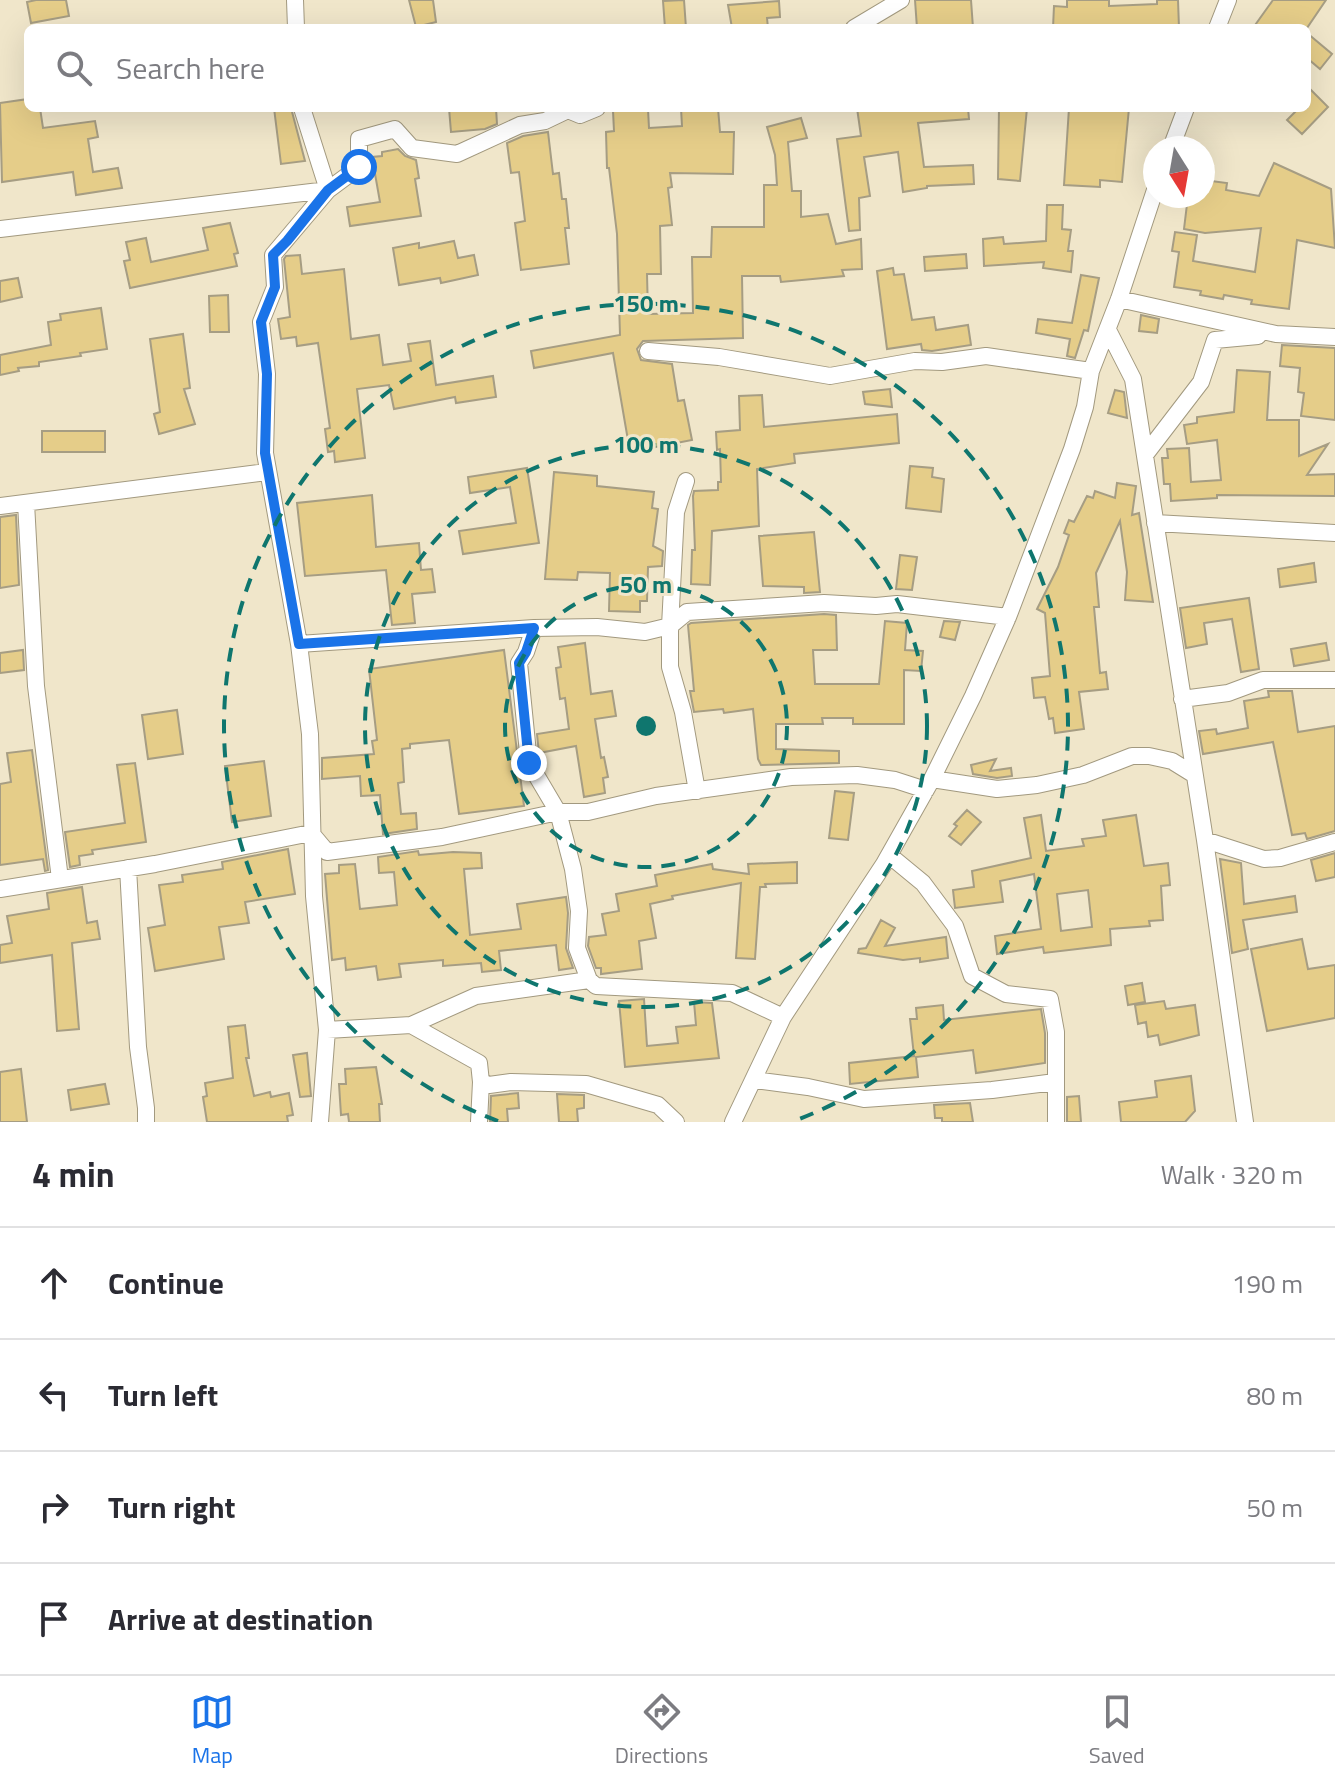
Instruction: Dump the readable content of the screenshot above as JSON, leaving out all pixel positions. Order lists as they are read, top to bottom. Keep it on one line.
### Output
{"north":"bottom","page":{"search":"Search here","heading":["4 min","Walk · 320 m"],"list":[["Continue","190 m"],["Turn left","80 m"],["Turn right","50 m"],"Arrive at destination"],"nav":["Map","Directions","Saved"]},"rings":["150 m","100 m","50 m"]}
